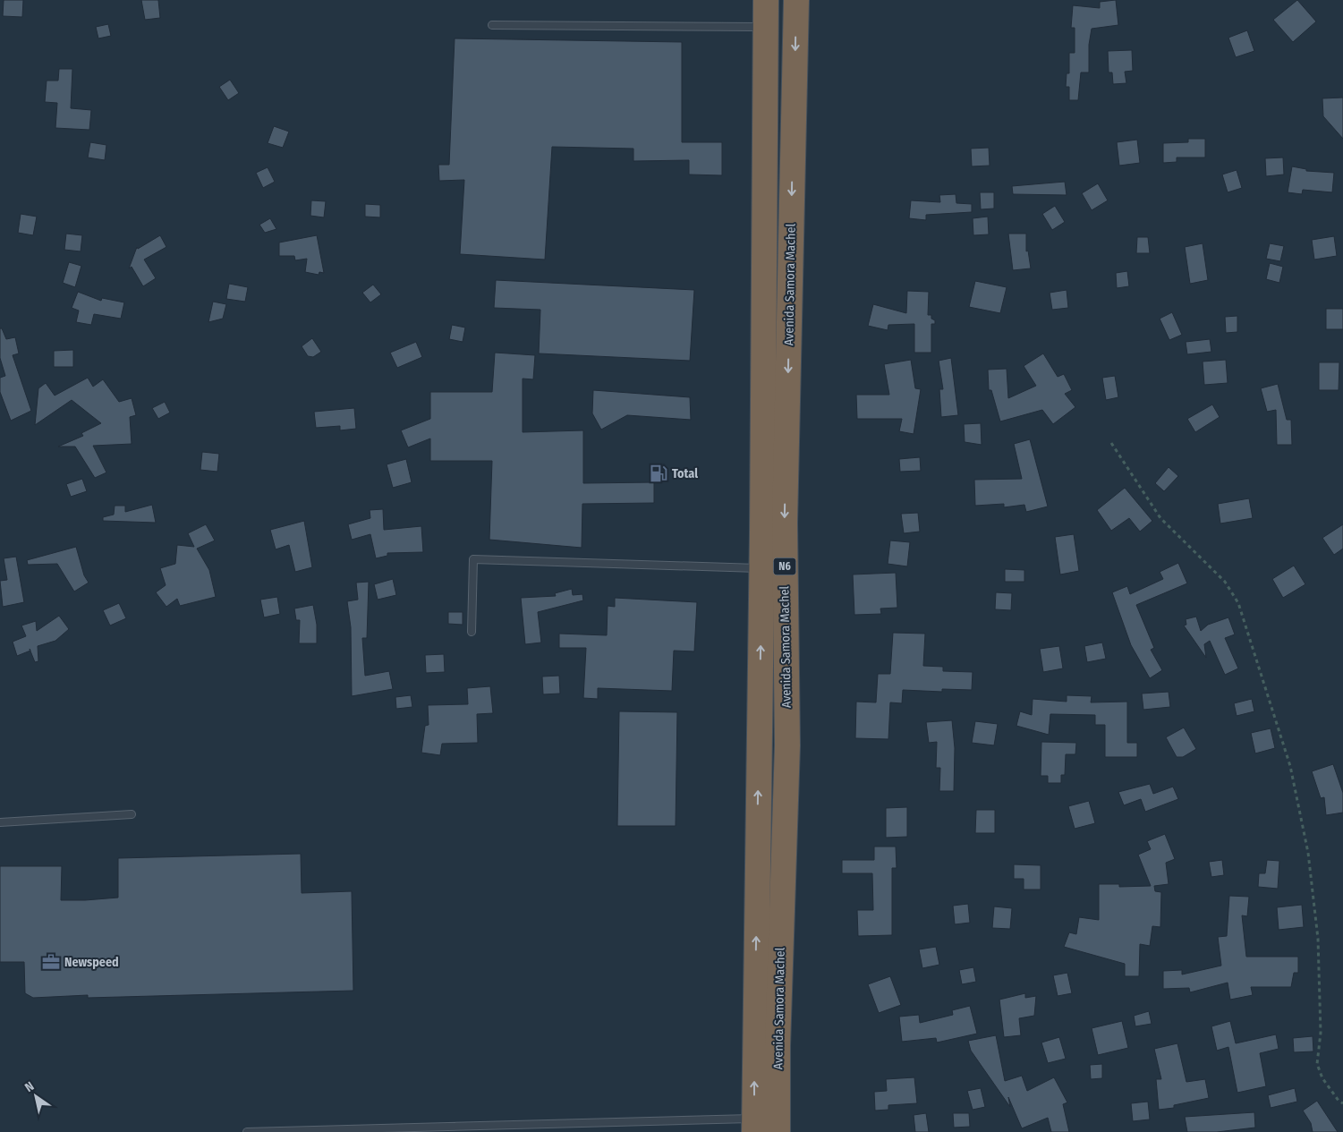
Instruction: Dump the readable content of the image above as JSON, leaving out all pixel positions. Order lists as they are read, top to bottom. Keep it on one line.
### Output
{"streets":{"highway":["Avenida Samora Machel","N6"]},"places":{"fuel station":["Total"],"office":["Newspeed"]},"north":"top left"}
